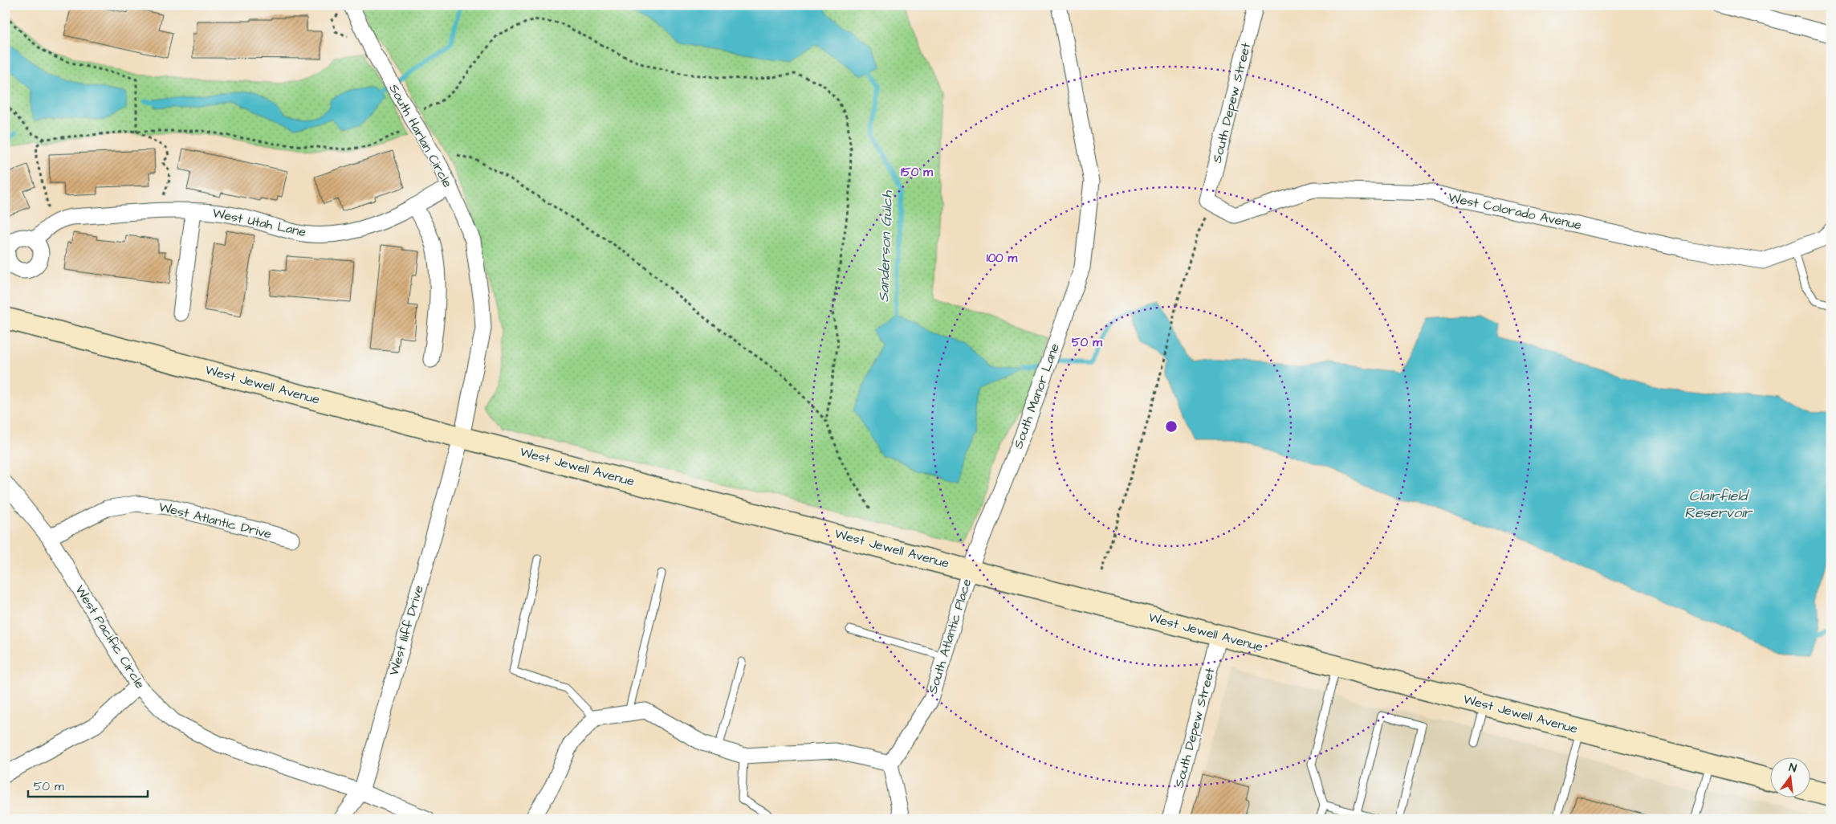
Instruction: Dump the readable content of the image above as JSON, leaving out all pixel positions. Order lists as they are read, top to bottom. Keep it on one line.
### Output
{"streets":{"main road":["West Jewell Avenue"],"street":["South Depew Street","South Harlan Circle","West Colorado Avenue","West Utah Lane","South Manor Lane","West Atlantic Drive","West Iliff Drive","South Atlantic Place","West Pacific Circle"]},"crossings":[["South Depew Street","West Colorado Avenue"],["South Depew Street","West Jewell Avenue"],["South Harlan Circle","West Utah Lane"],["South Harlan Circle","West Jewell Avenue"],["South Harlan Circle","West Iliff Drive"],["West Jewell Avenue","South Manor Lane"],["West Jewell Avenue","West Iliff Drive"],["West Jewell Avenue","South Atlantic Place"],["South Manor Lane","South Atlantic Place"],["West Atlantic Drive","West Pacific Circle"],["West Iliff Drive","West Pacific Circle"]],"water":["Sanderson Gulch","Clairfield Reservoir"],"scale_bar":"50 m","north":"top","rings":["150 m","100 m","50 m"]}
